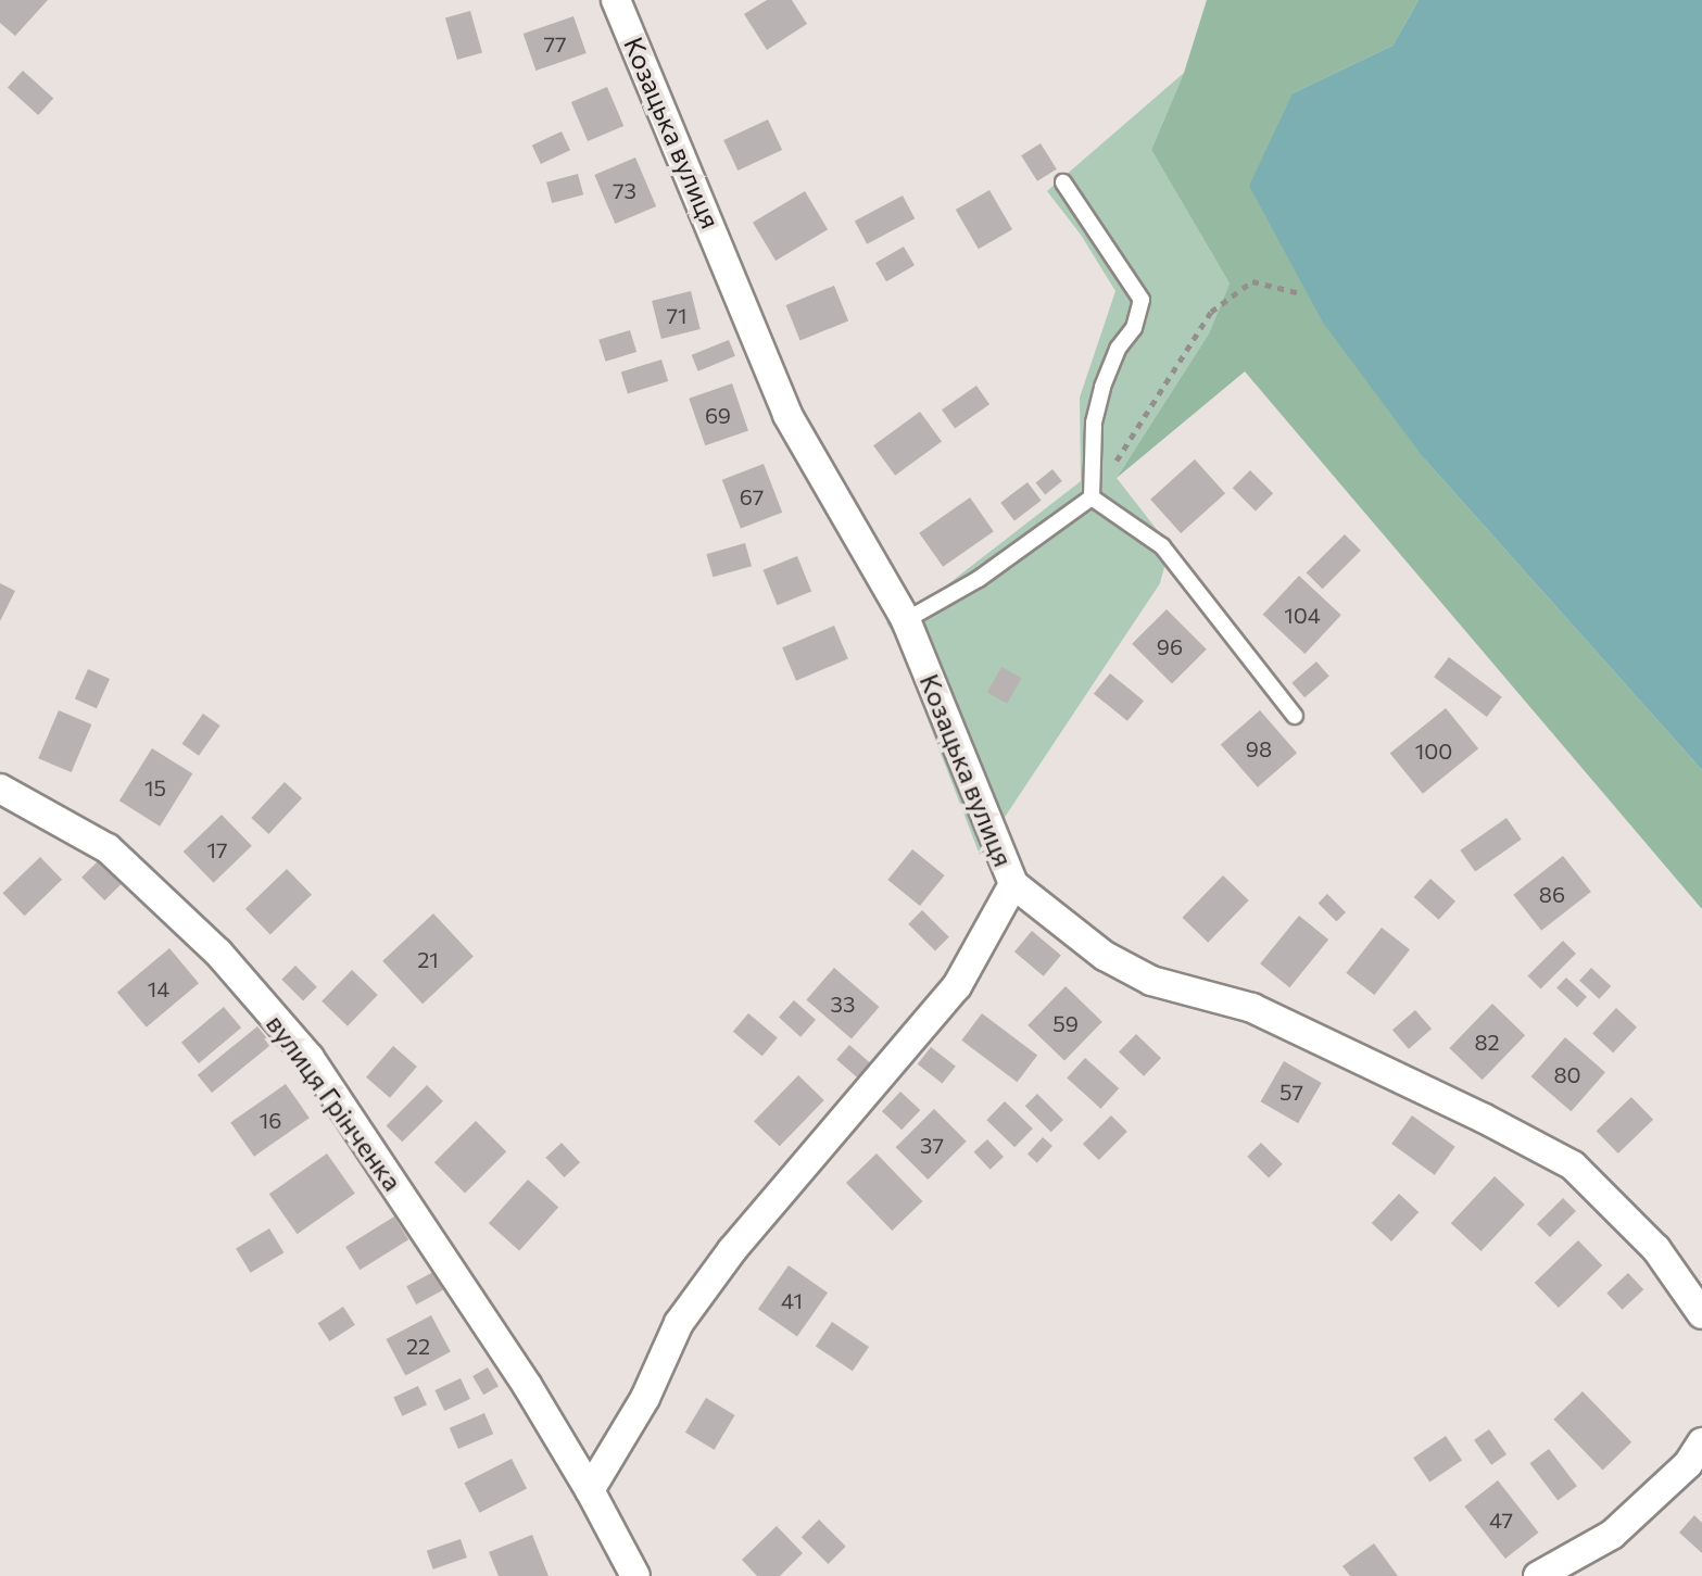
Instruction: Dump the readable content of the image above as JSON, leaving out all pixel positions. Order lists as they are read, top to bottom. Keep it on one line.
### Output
{"streets":{"street":["Козацька вулиця","вулиця Грінченка"]},"house_numbers":["77","73","71","69","67","104","96","98","100","15","17","86","21","14","33","59","82","80","57","16","37","41","22","47"]}
